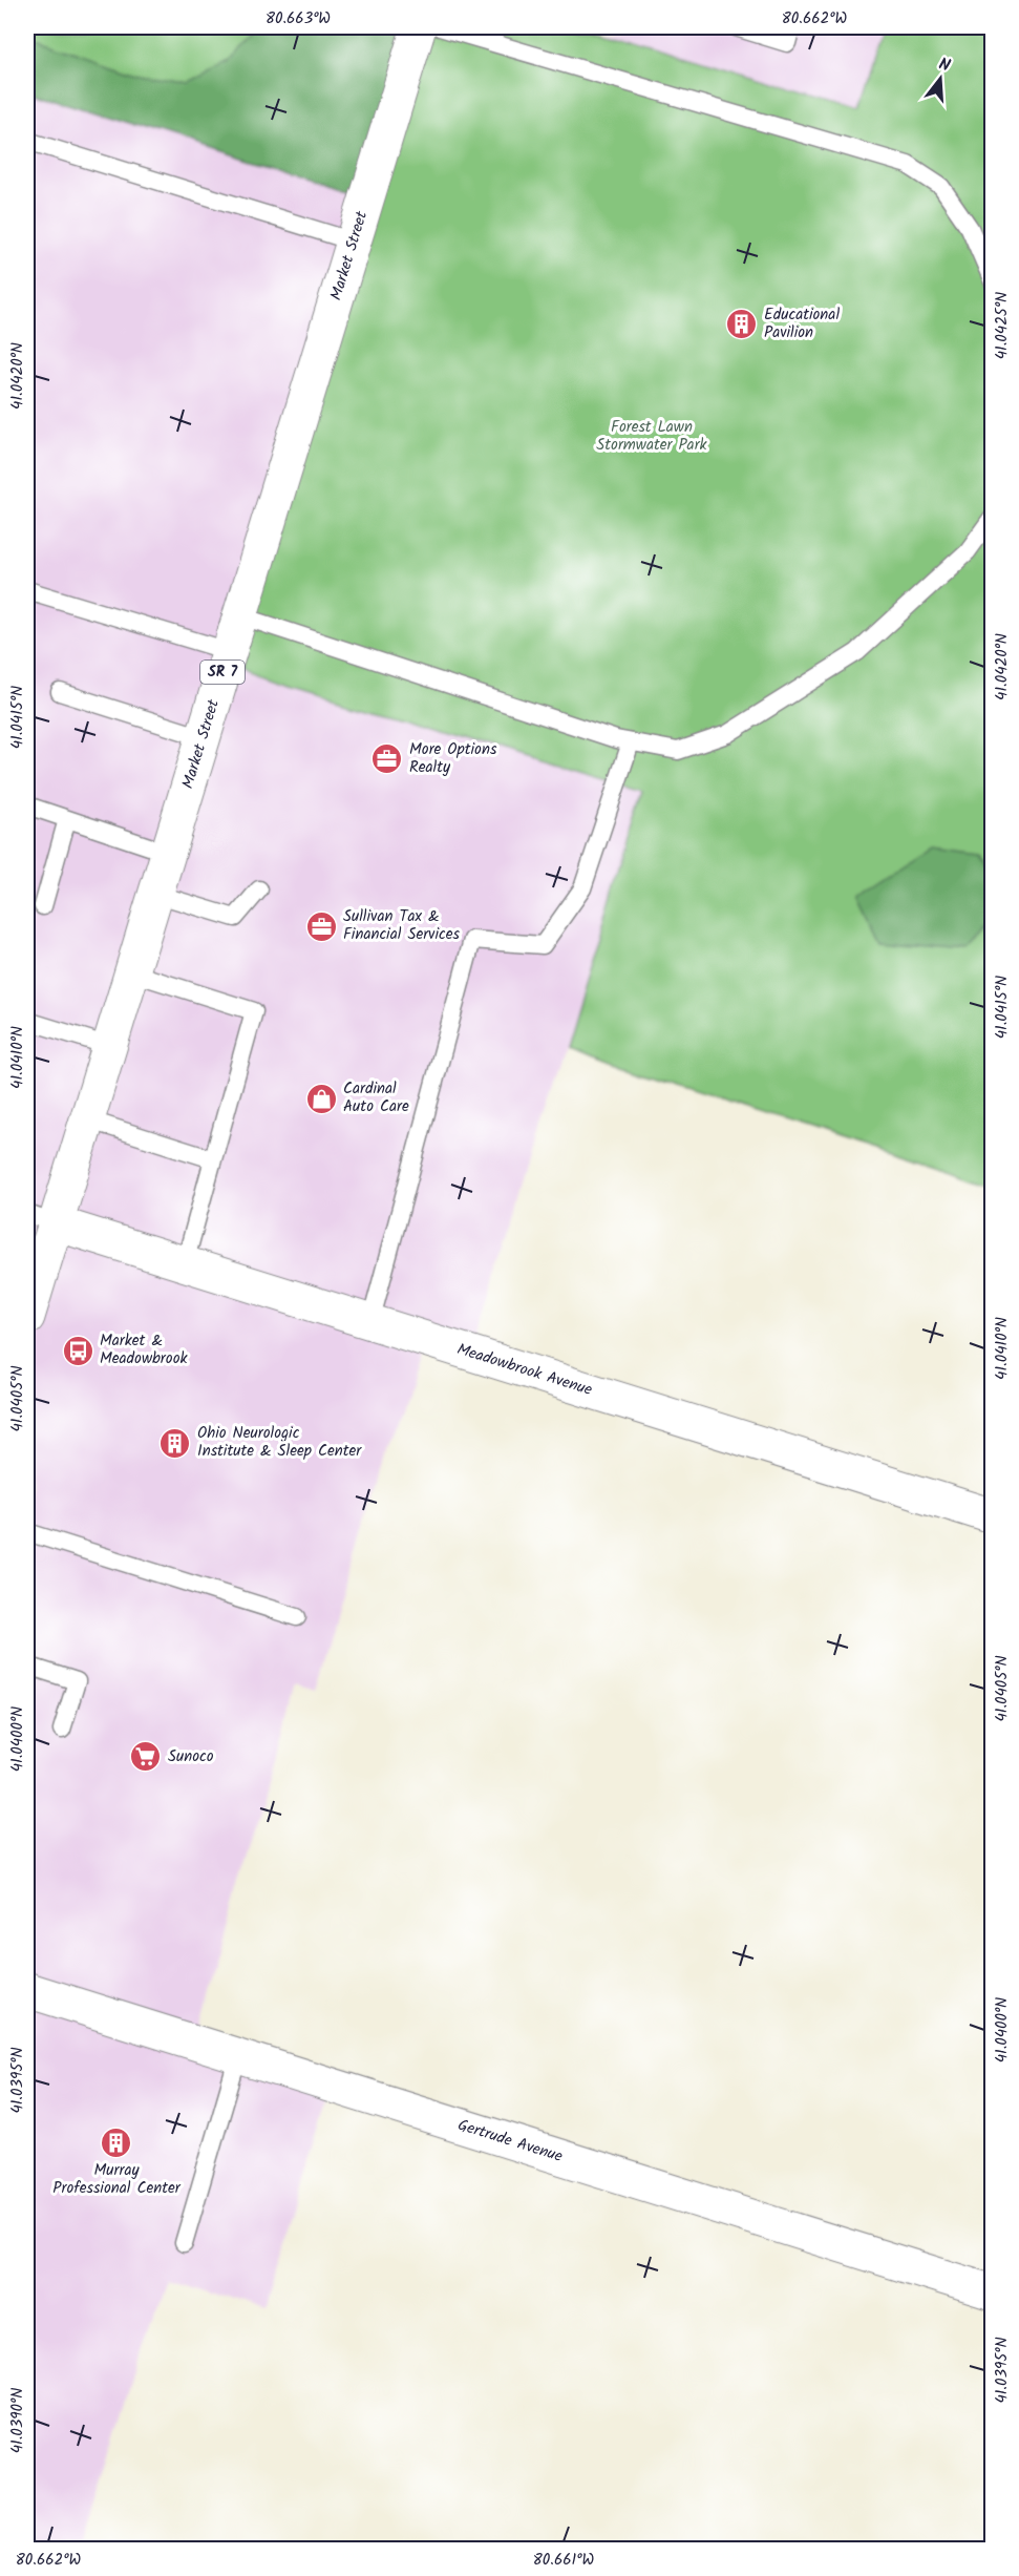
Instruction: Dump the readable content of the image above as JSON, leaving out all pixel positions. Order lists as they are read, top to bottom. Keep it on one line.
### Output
{"streets":{"street":["Market Street","SR 7","Meadowbrook Avenue","Gertrude Avenue"]},"crossings":[["Market Street","Meadowbrook Avenue"]],"parks":["Forest Lawn Stormwater Park"],"places":{"building":["Educational Pavilion","Ohio Neurologic Institute & Sleep Center","Murray Professional Center"],"office":["More Options Realty","Sullivan Tax & Financial Services"],"shop":["Cardinal Auto Care"],"bus stop":["Market & Meadowbrook"],"supermarket":["Sunoco"]},"north":"top","coordinates":["80.663°W","80.662°W","41.0425°N","41.0420°N","41.0415°N","41.0410°N","41.0405°N","41.0400°N","41.0395°N","41.0390°N","80.661°W"]}
